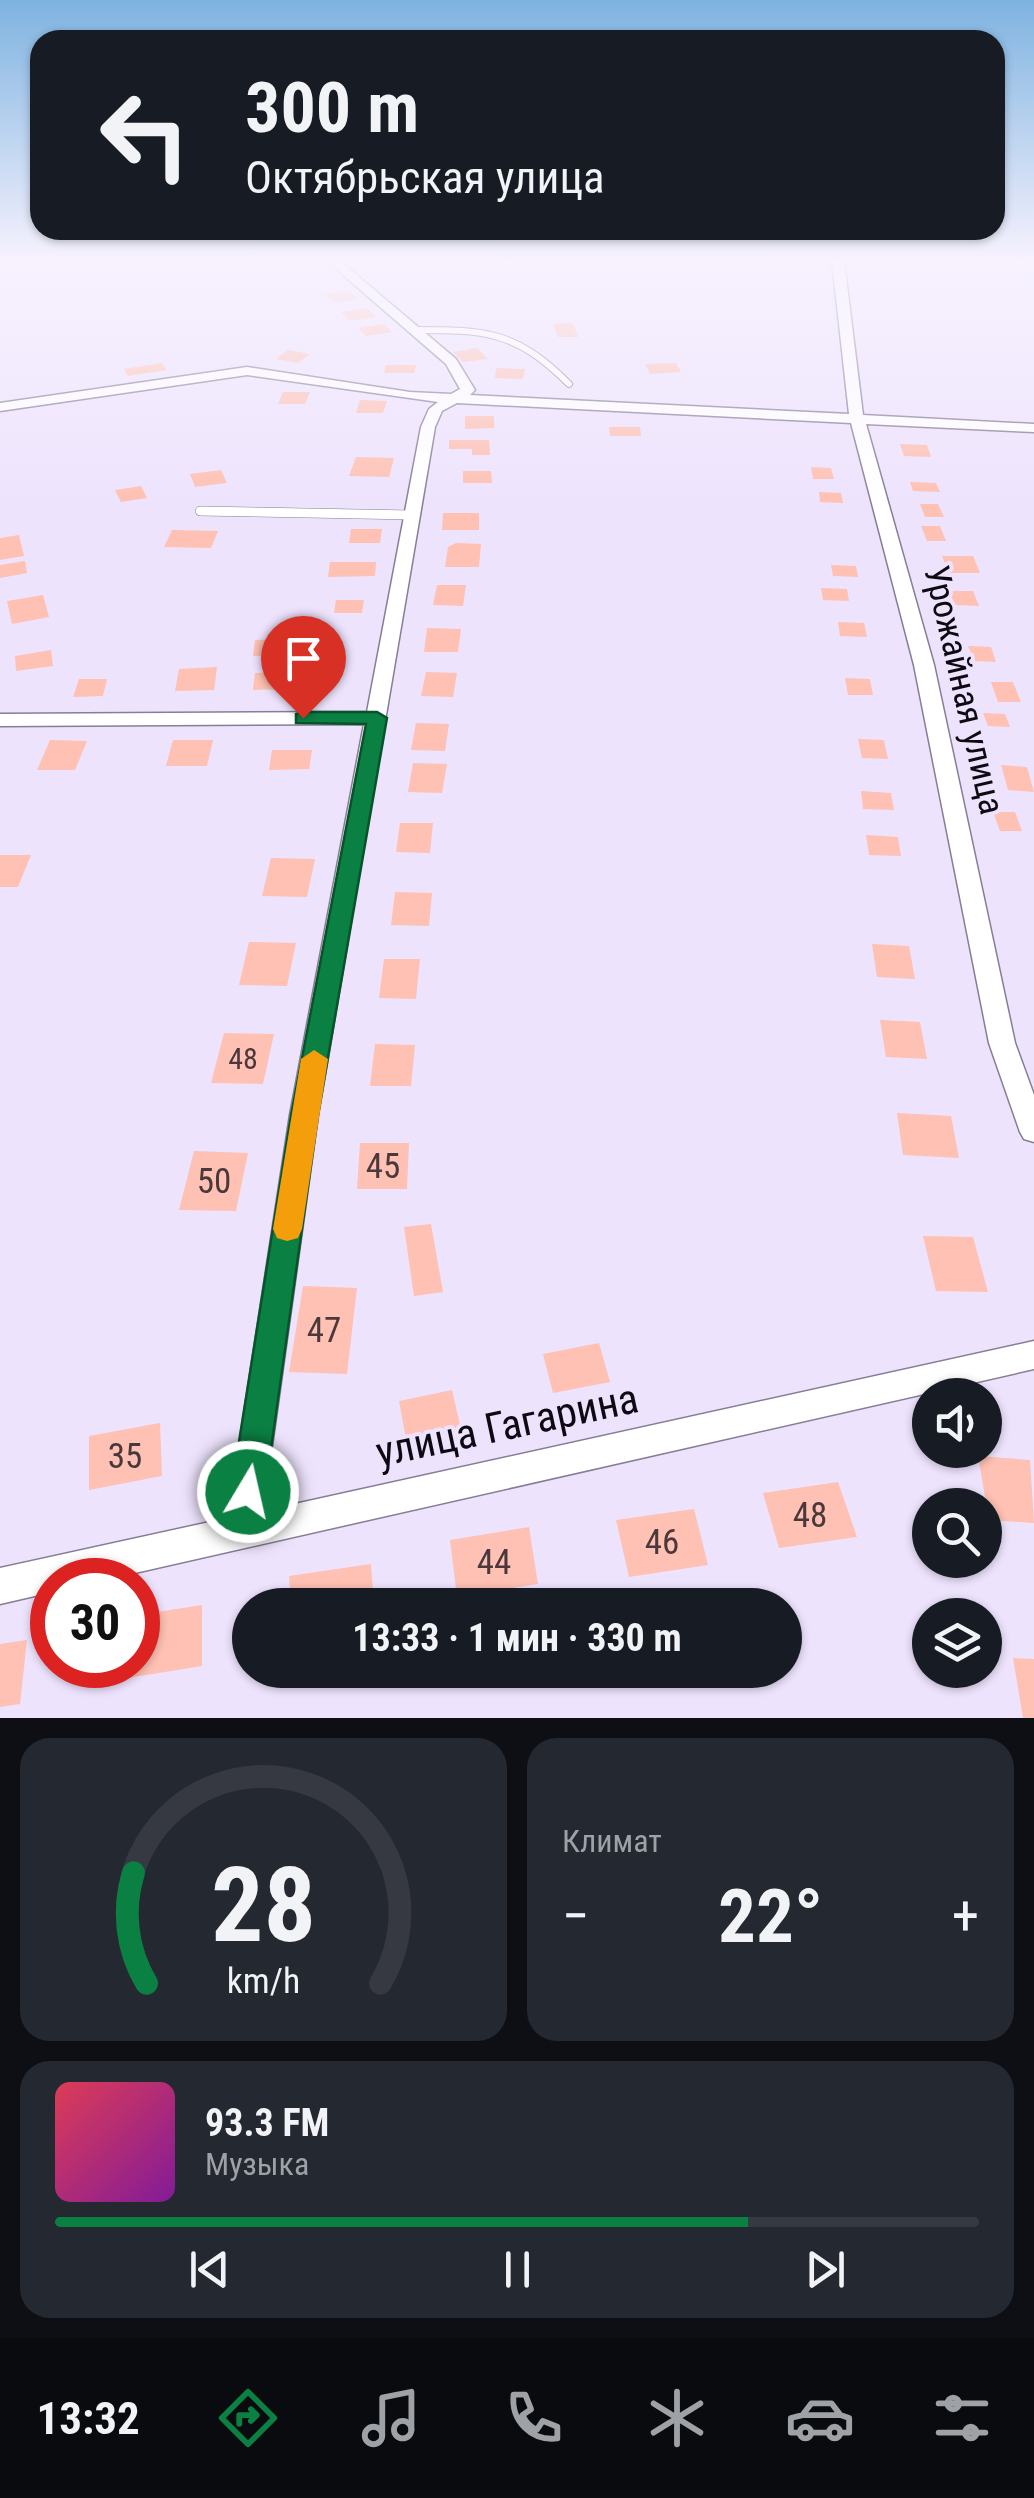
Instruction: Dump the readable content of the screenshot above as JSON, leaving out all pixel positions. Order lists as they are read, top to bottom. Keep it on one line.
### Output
{"streets":{"street":["Урожайная улица","улица Гагарина"]},"house_numbers":["48","45","50","47","35","48","46","44"],"page":{"turn":["300 m","Октябрьская улица"],"limit":"30","trip":"13:33 · 1 мин · 330 m","tile":"Климат","heat":["−","22°","+"],"song":["93.3 FM","Музыка"],"tabs":"13:32","gauge":["28","km/h"]}}
